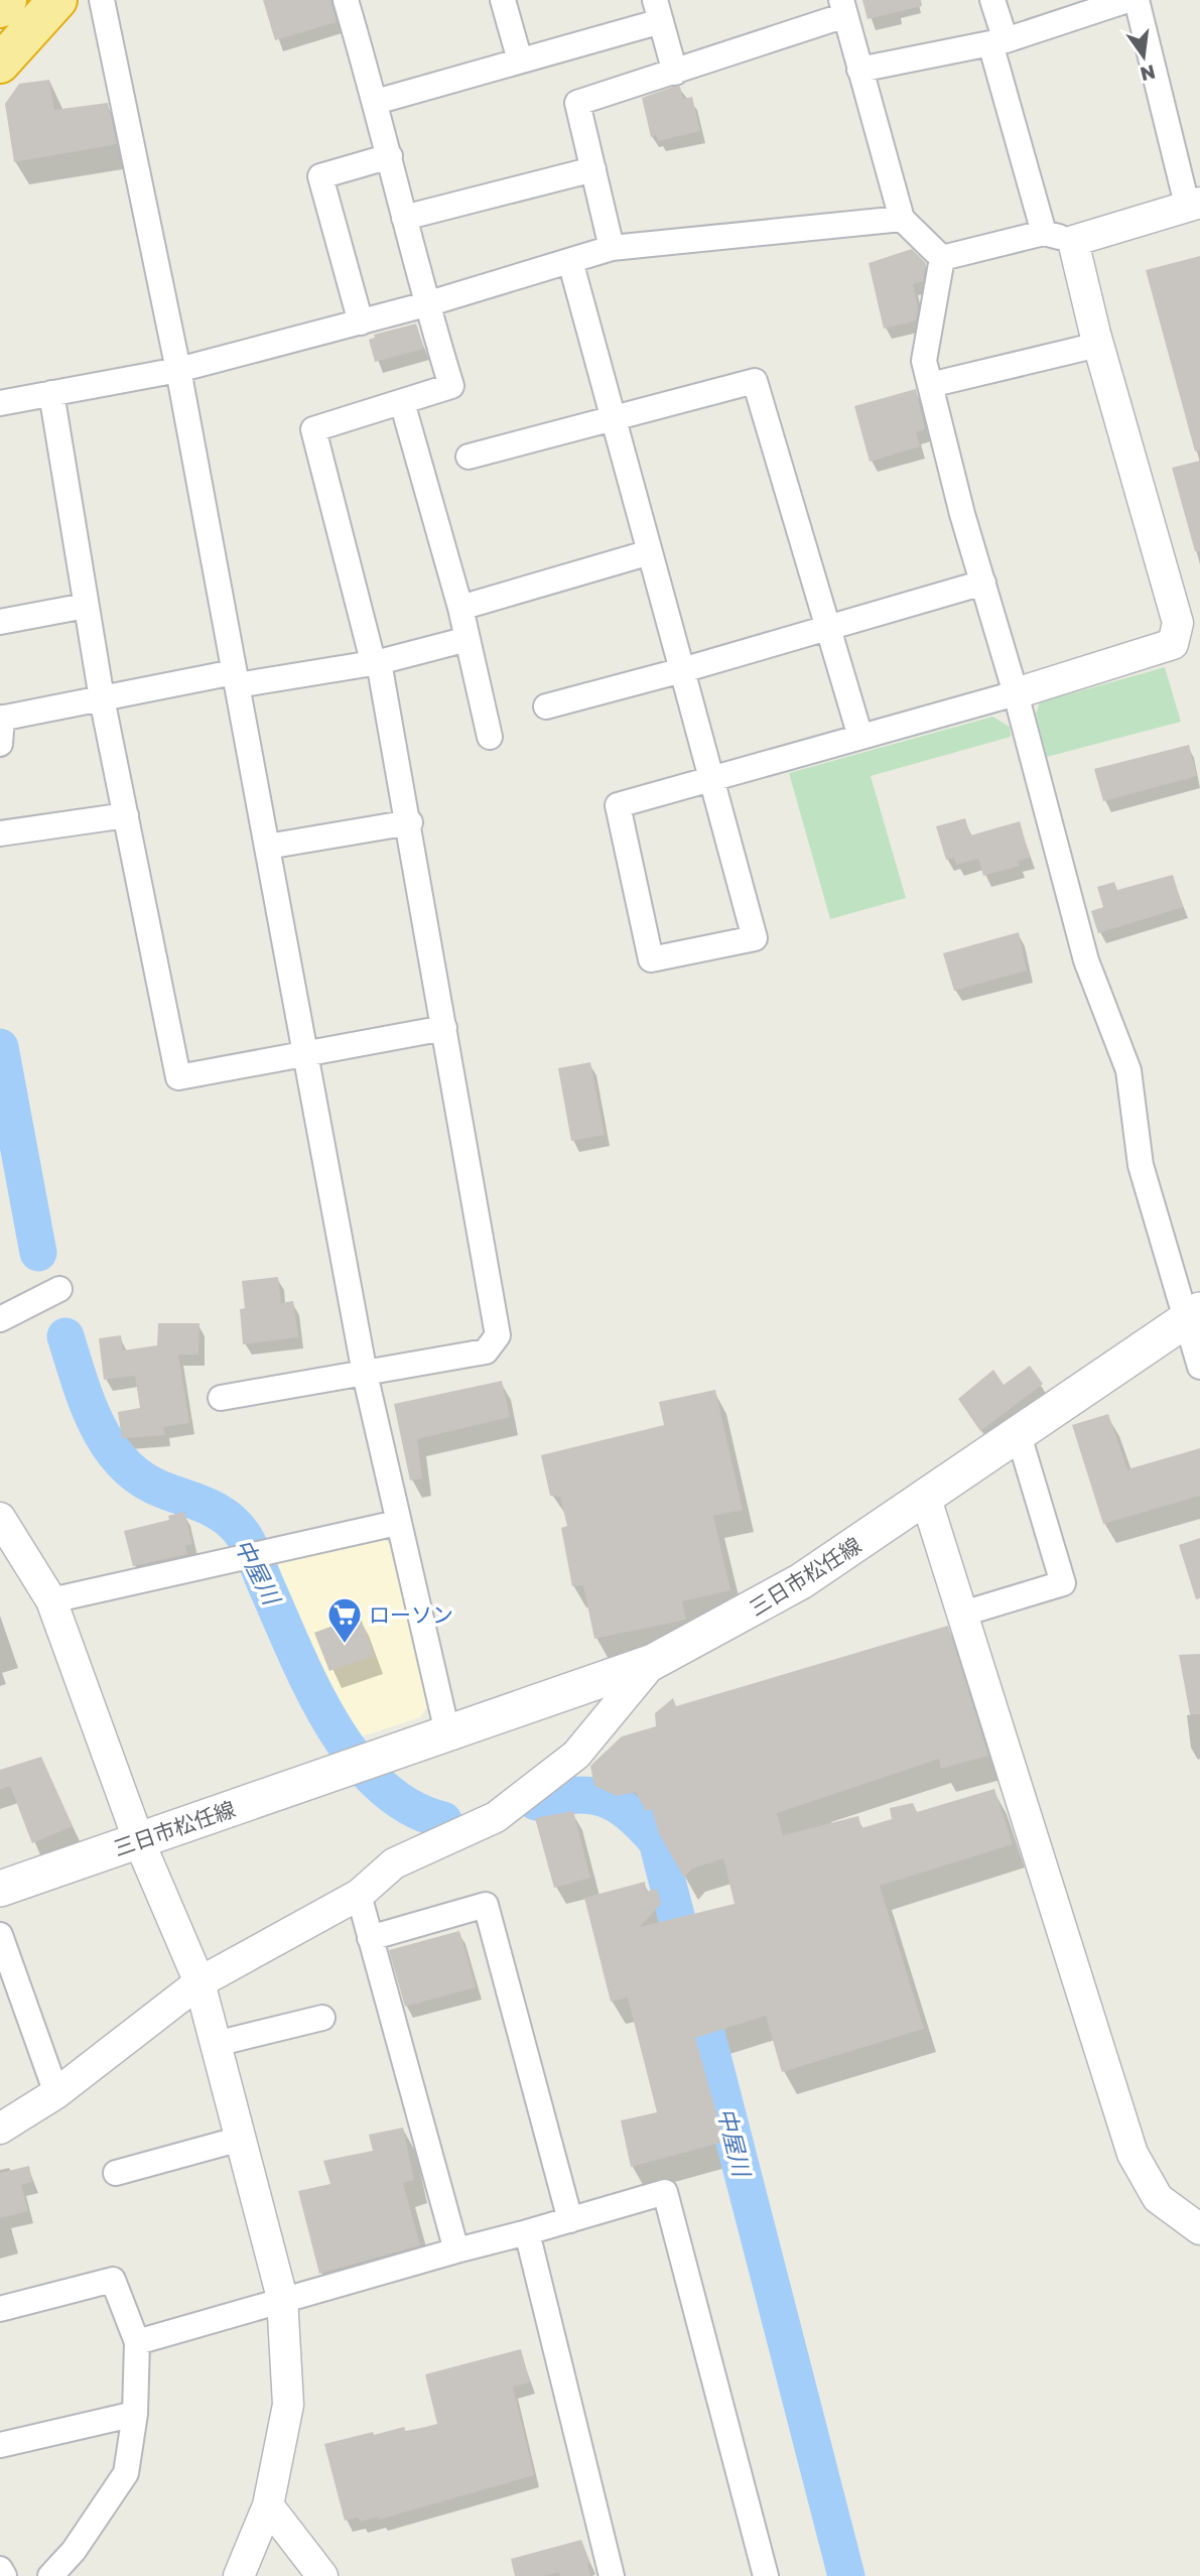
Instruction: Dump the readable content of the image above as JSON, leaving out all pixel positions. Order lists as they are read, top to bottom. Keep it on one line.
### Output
{"streets":{"main road":["三日市松任線"]},"water":["中屋川"],"places":{"supermarket":["ローソン"]},"north":"bottom"}
